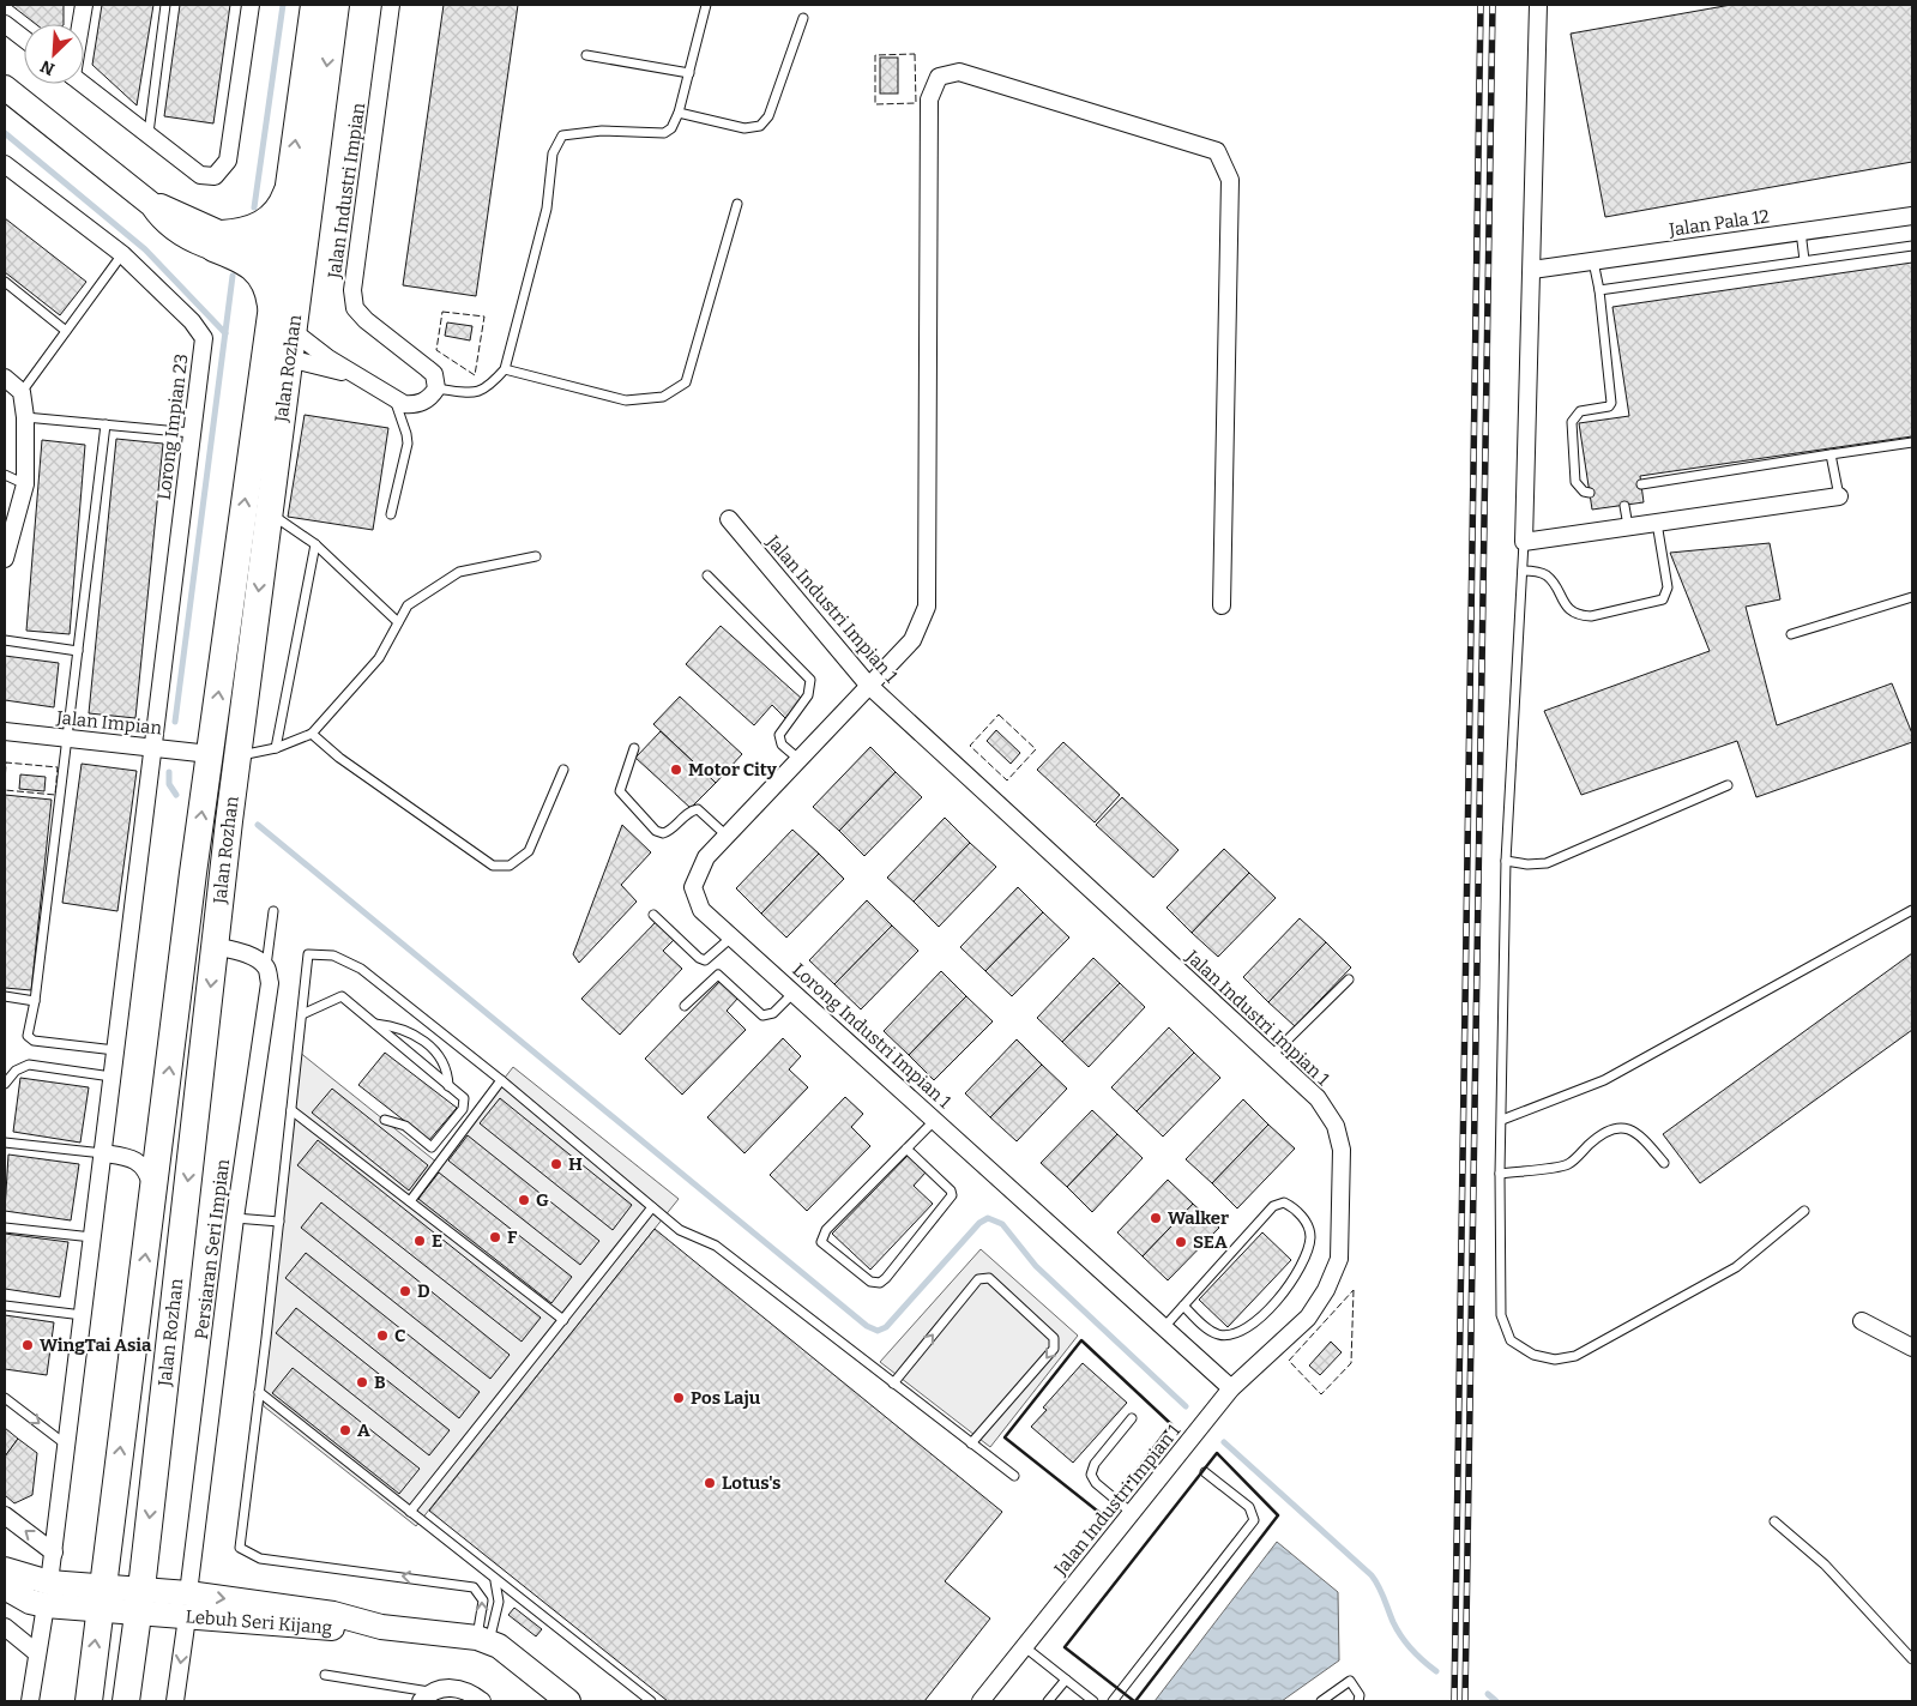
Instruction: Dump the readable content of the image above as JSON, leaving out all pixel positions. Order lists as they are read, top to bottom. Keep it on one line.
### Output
{"streets":{"main road":["Jalan Rozhan"],"street":["Jalan Industri Impian","Jalan Pala 12","Lorong Impian 23","Jalan Industri Impian 1","Jalan Impian","Lorong Industri Impian 1","Persiaran Seri Impian","Lebuh Seri Kijang"]},"crossings":[["Jalan Rozhan","Jalan Impian"],["Jalan Rozhan","Lebuh Seri Kijang"],["Lorong Impian 23","Jalan Impian"],["Jalan Industri Impian 1","Lorong Industri Impian 1"],["Persiaran Seri Impian","Lebuh Seri Kijang"]],"places":["Motor City","H","G","Walker","F","E","SEA","D","C","WingTai Asia","B","Pos Laju","A","Lotus's"],"north":"bottom left"}
